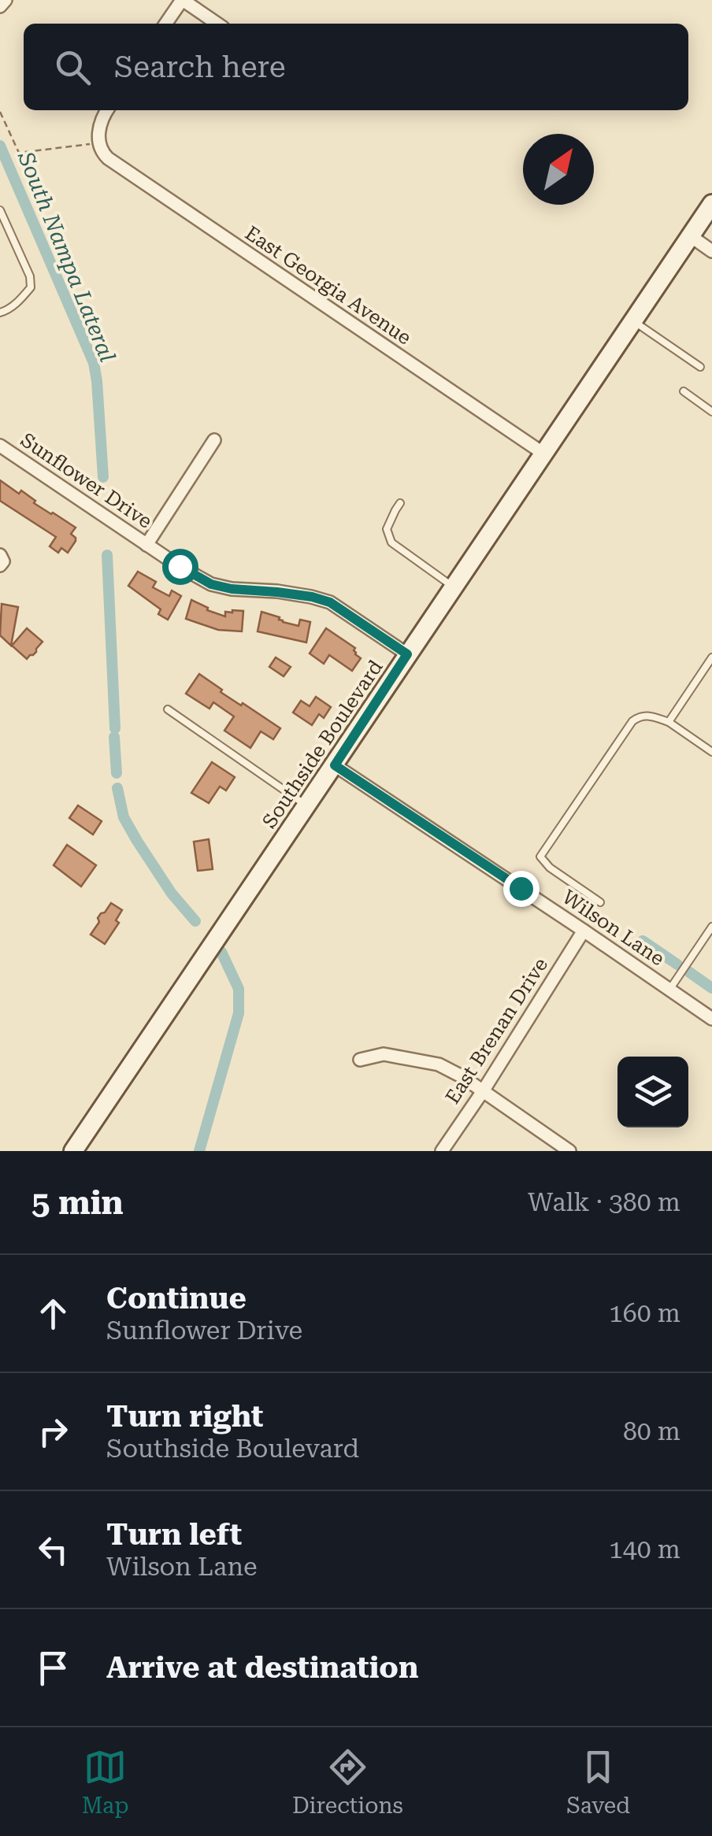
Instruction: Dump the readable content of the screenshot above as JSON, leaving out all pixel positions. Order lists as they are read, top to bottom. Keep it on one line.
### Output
{"streets":{"main road":["Southside Boulevard"],"street":["East Georgia Avenue","Sunflower Drive","Wilson Lane","East Brenan Drive"]},"crossings":[["East Georgia Avenue","Southside Boulevard"],["Sunflower Drive","Southside Boulevard"],["Southside Boulevard","Wilson Lane"],["Wilson Lane","East Brenan Drive"]],"water":["South Nampa Lateral"],"north":"top right","page":{"search":"Search here","heading":["5 min","Walk · 380 m"],"list":[["Continue","Sunflower Drive","160 m"],["Turn right","Southside Boulevard","80 m"],["Turn left","Wilson Lane","140 m"],"Arrive at destination"],"nav":["Map","Directions","Saved"]}}
